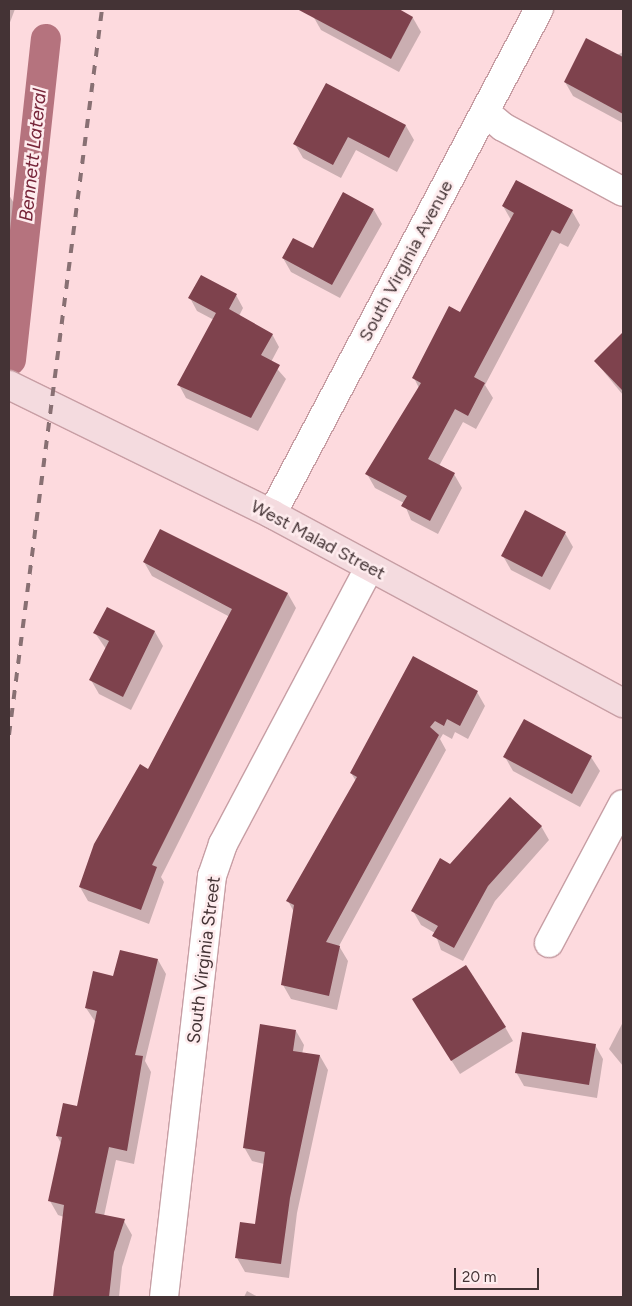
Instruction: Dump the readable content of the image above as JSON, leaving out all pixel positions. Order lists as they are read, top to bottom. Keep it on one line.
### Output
{"streets":{"street":["South Virginia Avenue","West Malad Street","South Virginia Street"]},"crossings":[["South Virginia Avenue","West Malad Street"],["West Malad Street","South Virginia Street"]],"water":["Bennett Lateral"],"scale_bar":"20 m"}
